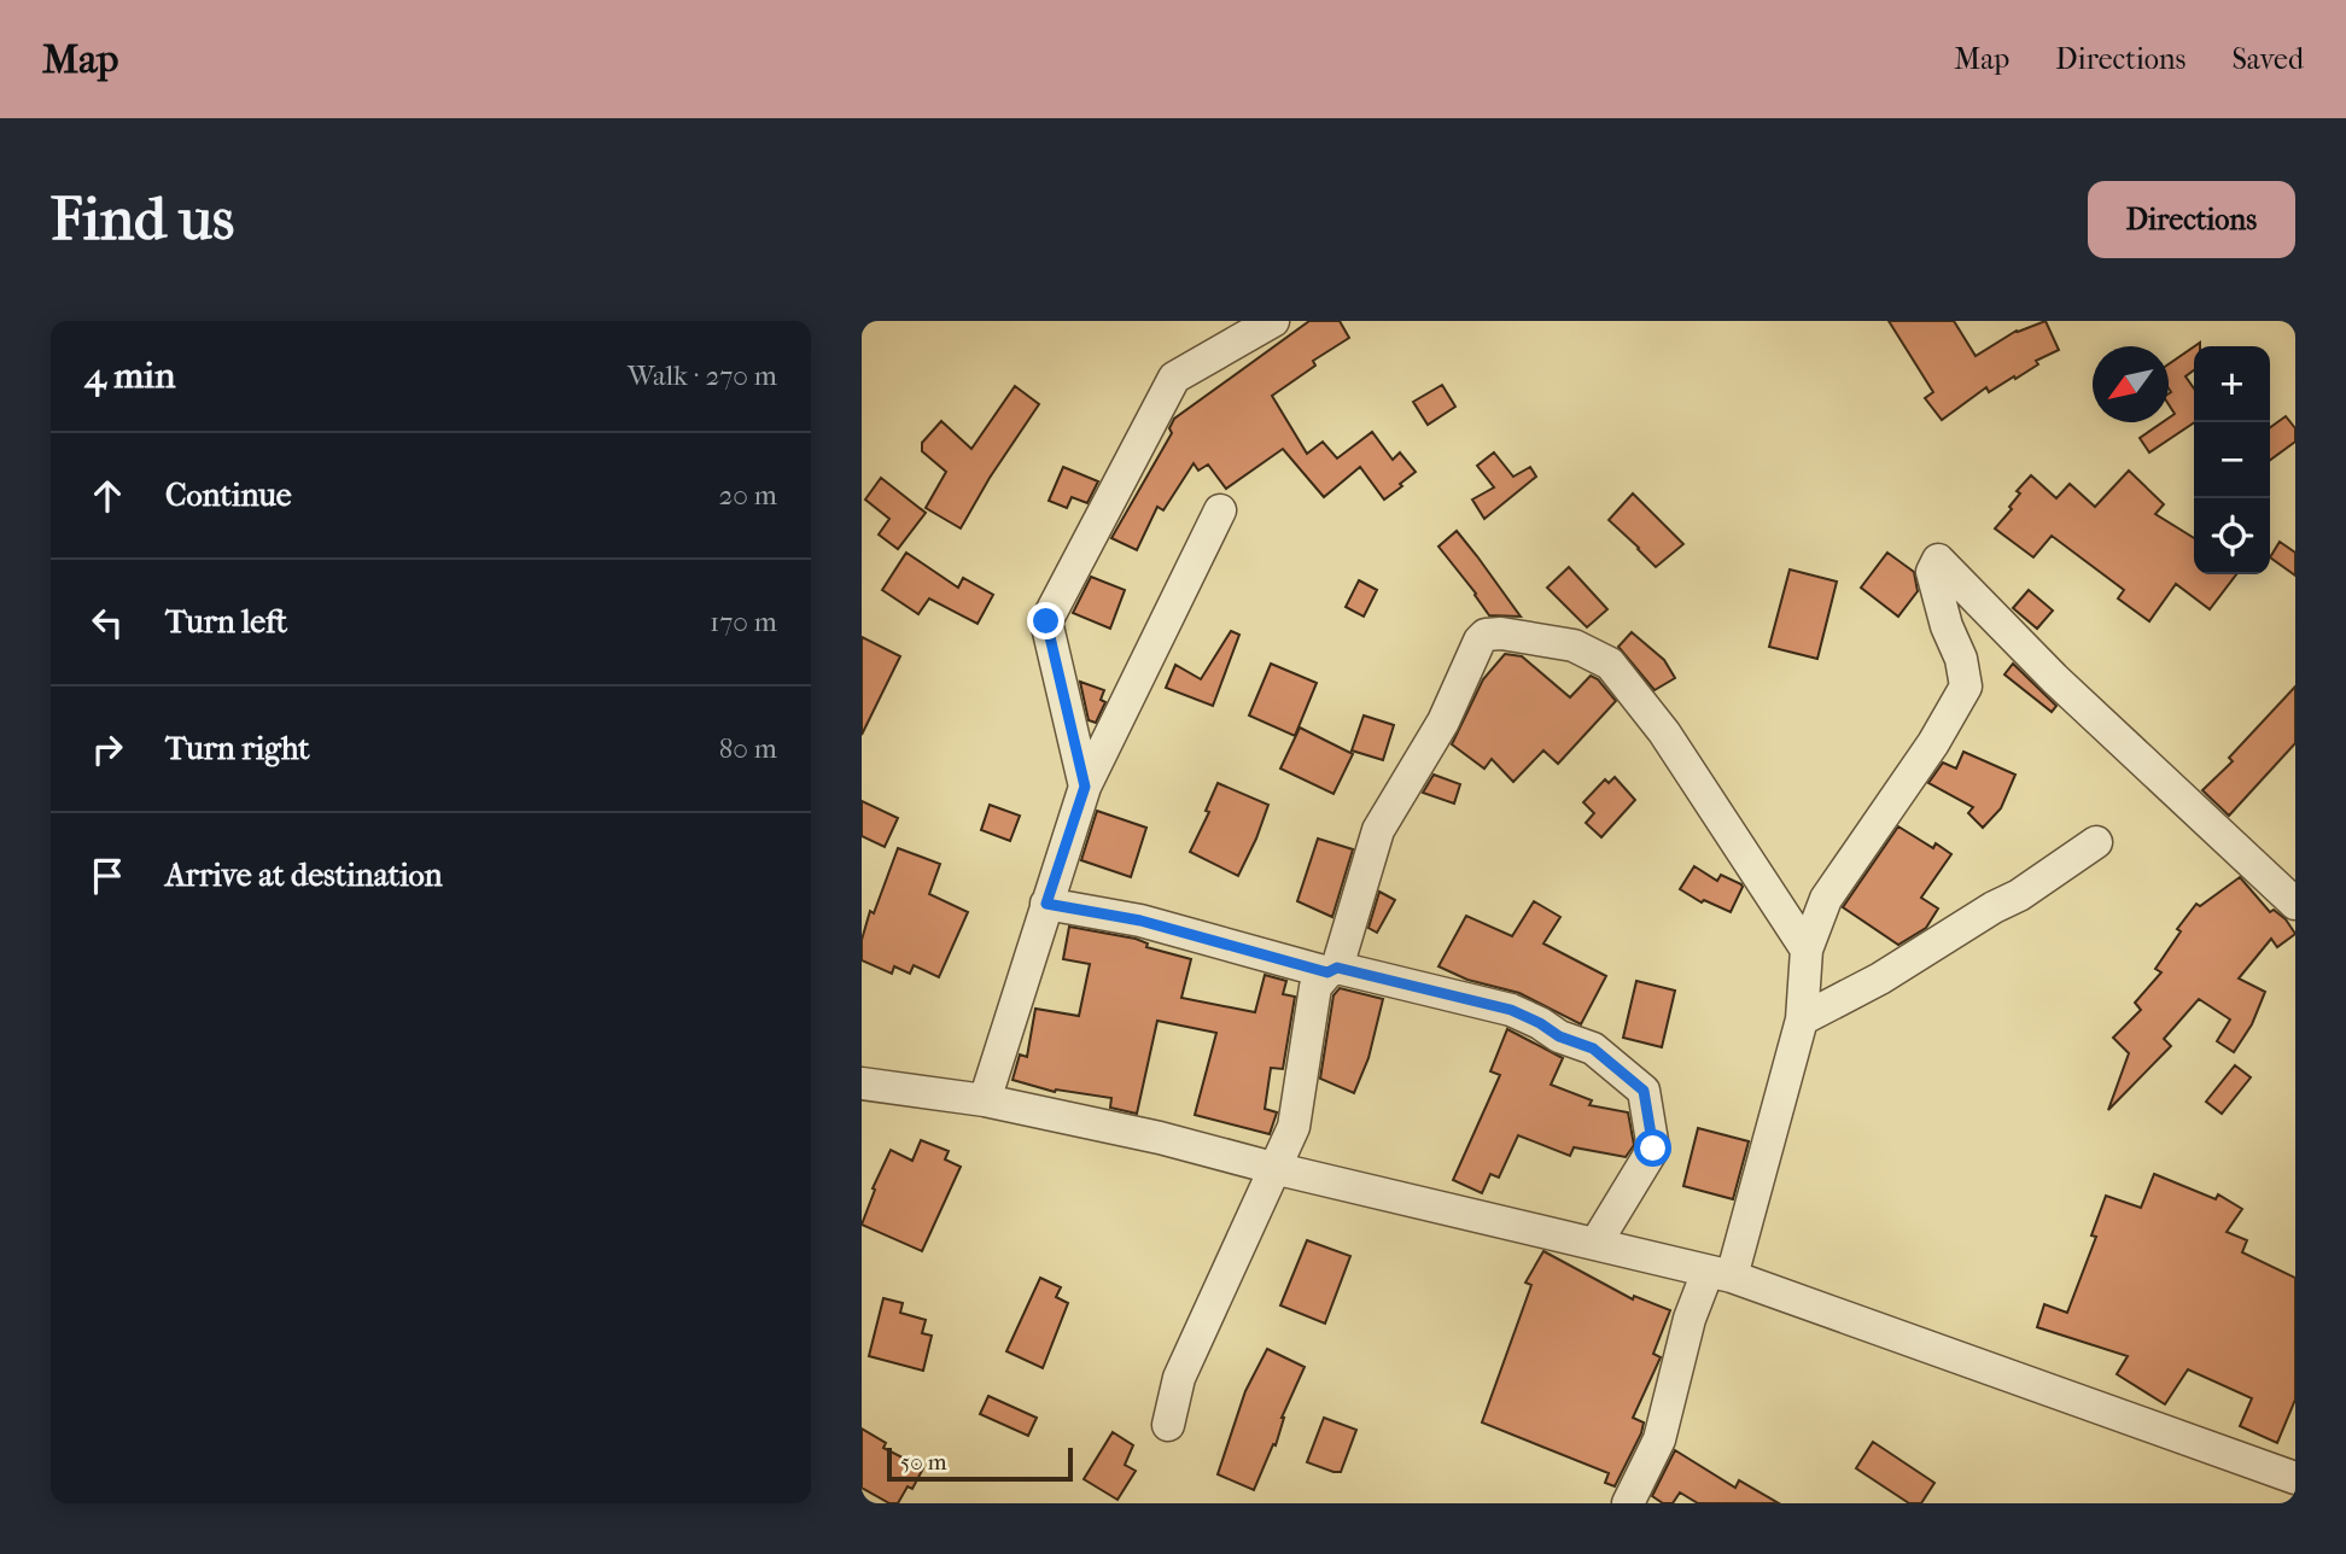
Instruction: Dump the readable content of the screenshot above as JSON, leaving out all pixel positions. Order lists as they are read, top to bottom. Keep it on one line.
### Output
{"scale_bar":"50 m","north":"bottom left","page":{"header":"Map","nav":["Map","Directions","Saved"],"buttons":"Directions","title":"Find us","heading":["4 min","Walk · 270 m"],"map_buttons":["+","−"],"list":[["Continue","20 m"],["Turn left","170 m"],["Turn right","80 m"],"Arrive at destination"],"scale":"50 m"}}
